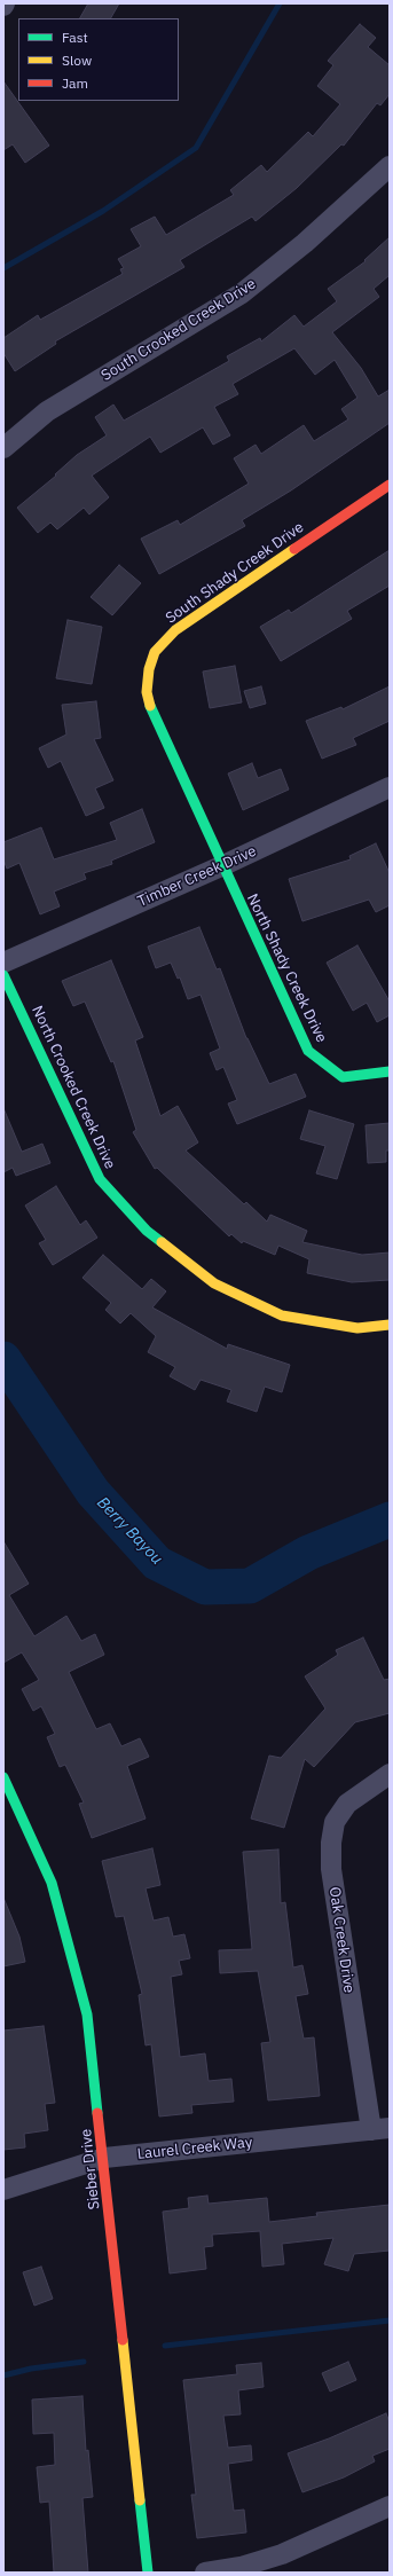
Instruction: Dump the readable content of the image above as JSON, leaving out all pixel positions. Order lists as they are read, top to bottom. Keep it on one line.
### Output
{"streets":{"street":["South Crooked Creek Drive","South Shady Creek Drive","Timber Creek Drive","North Shady Creek Drive","North Crooked Creek Drive","Oak Creek Drive","Laurel Creek Way","Sieber Drive"]},"crossings":[["South Shady Creek Drive","Timber Creek Drive"],["South Shady Creek Drive","North Shady Creek Drive"],["Timber Creek Drive","North Shady Creek Drive"],["Oak Creek Drive","Laurel Creek Way"],["Laurel Creek Way","Sieber Drive"]],"water":["Berry Bayou"],"legend":["Fast","Slow","Jam"]}
